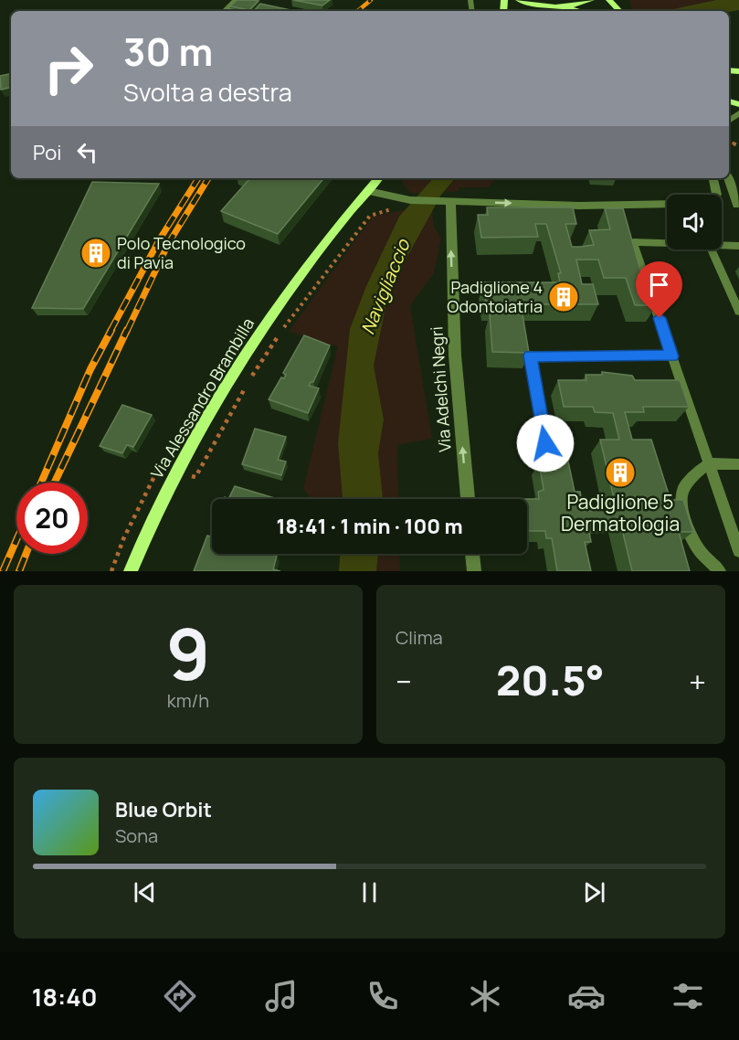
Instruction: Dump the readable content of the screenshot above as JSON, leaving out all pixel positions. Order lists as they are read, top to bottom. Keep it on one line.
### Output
{"streets":{"main road":["Via Alessandro Brambilla"],"street":["Via Adelchi Negri"]},"one_way":["Via Adelchi Negri"],"water":["Navigliaccio"],"places":{"building":["Polo Tecnologico di Pavia","Padiglione 4 Odontoiatria","Padiglione 5 Dermatologia"]},"page":{"turn":["30 m","Svolta a destra"],"then":"Poi","limit":"20","trip":"18:41 · 1 min · 100 m","tile":[["9","km/h"],"Clima"],"heat":["−","20.5°","+"],"song":["Blue Orbit","Sona"],"tabs":"18:40"}}
